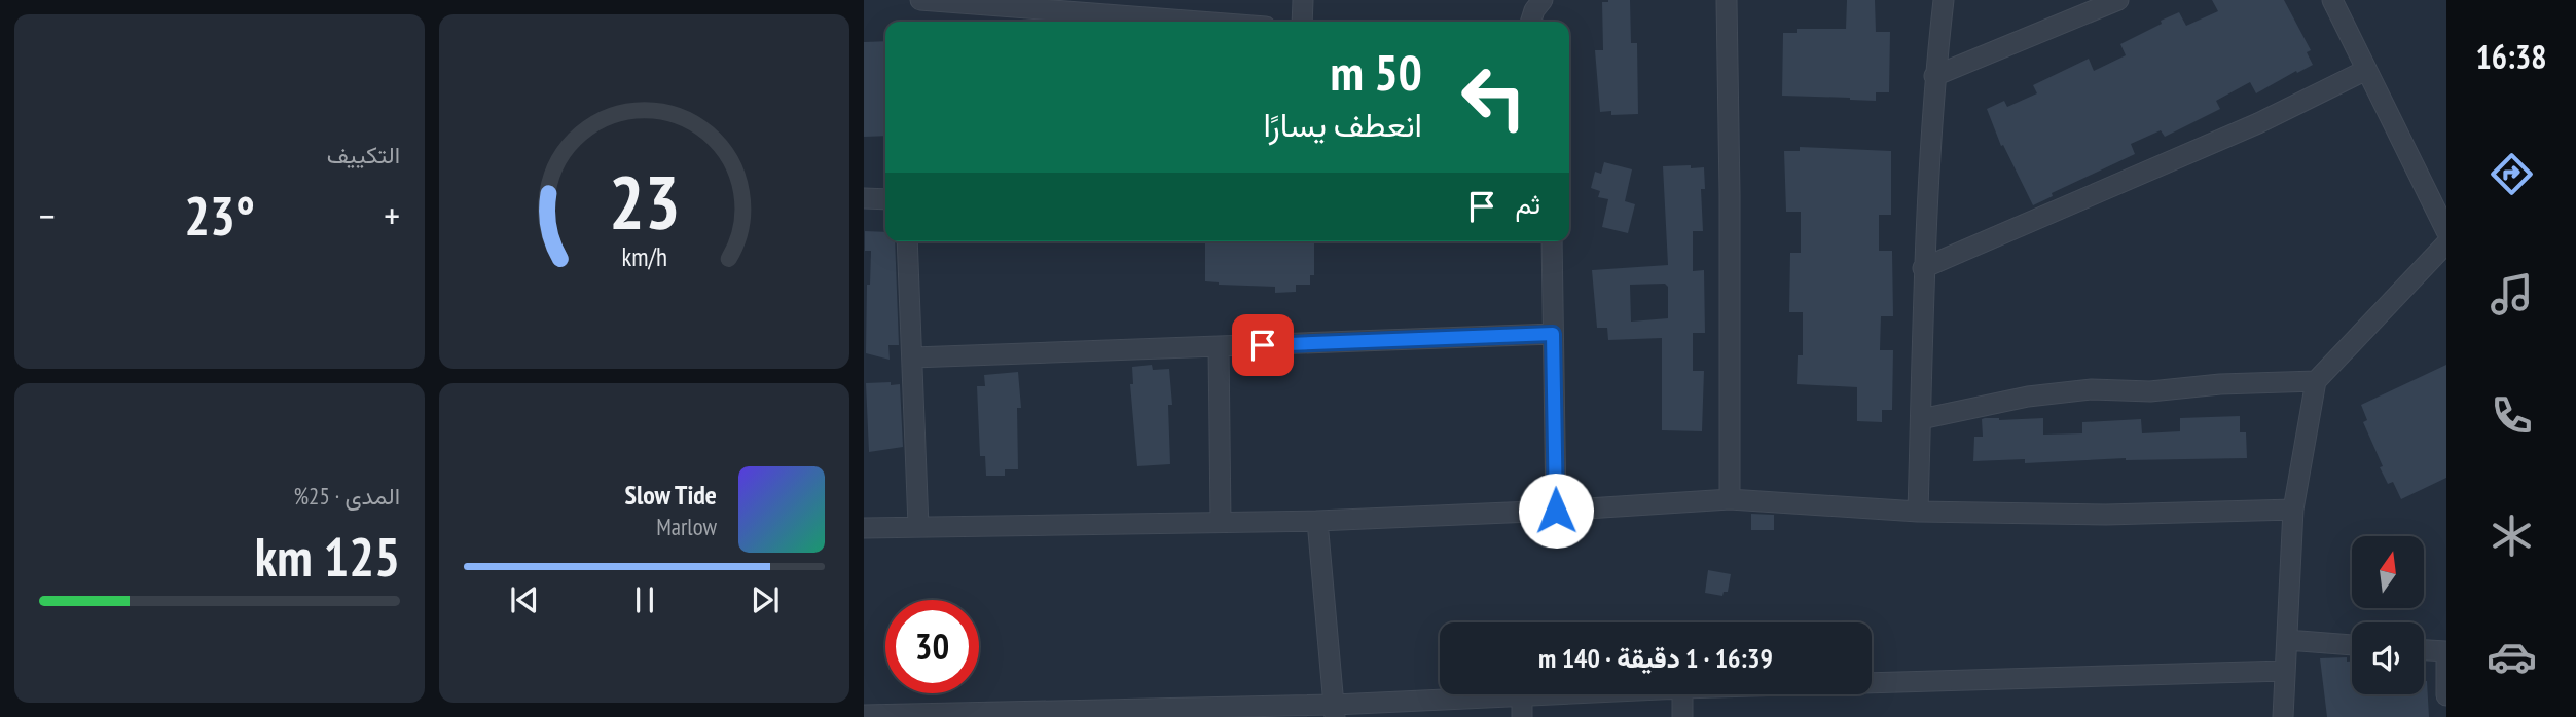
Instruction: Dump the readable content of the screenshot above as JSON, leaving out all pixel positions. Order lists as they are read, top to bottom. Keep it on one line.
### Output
{"north":"top","page":{"tabs":"16:38","tile":["التكييف",["المدى · 25%","125 km"]],"turn":["50 m","انعطف يسارًا"],"then":"ثم","heat":["−","23°","+"],"song":["Slow Tide","Marlow"],"limit":"30","trip":"16:39 · 1 دقيقة · 140 m","gauge":["23","km/h"]}}
